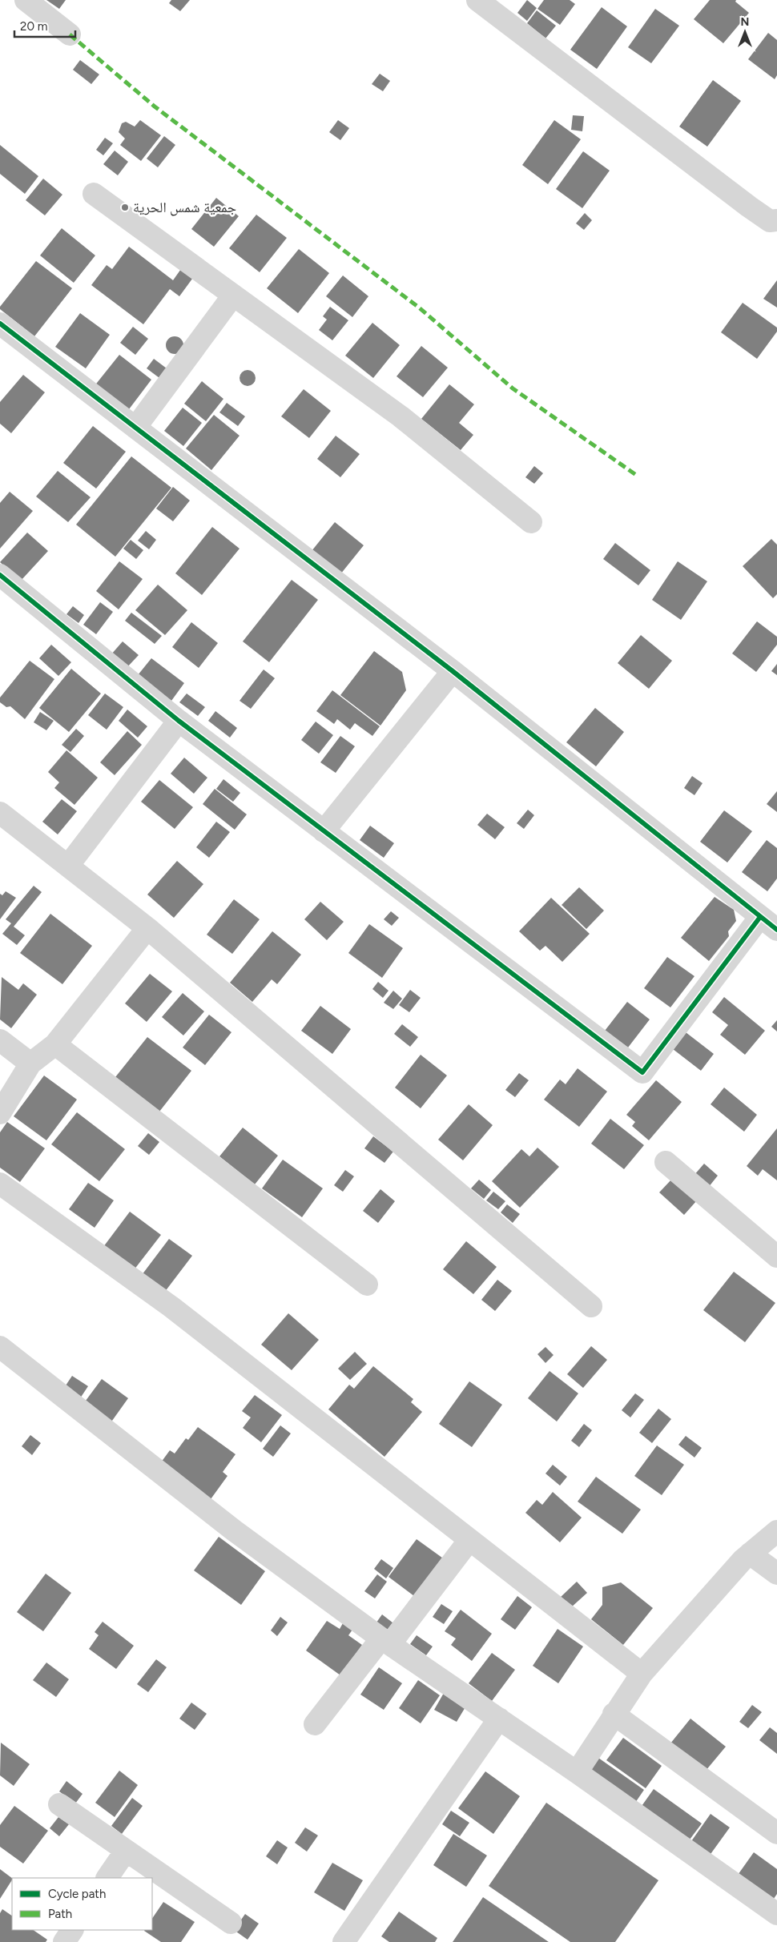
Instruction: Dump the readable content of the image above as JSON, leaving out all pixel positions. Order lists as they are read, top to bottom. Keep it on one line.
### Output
{"places":["جمعية شمس الحرية"],"legend":["Cycle path","Path"],"scale_bar":"20 m","north":"top"}
